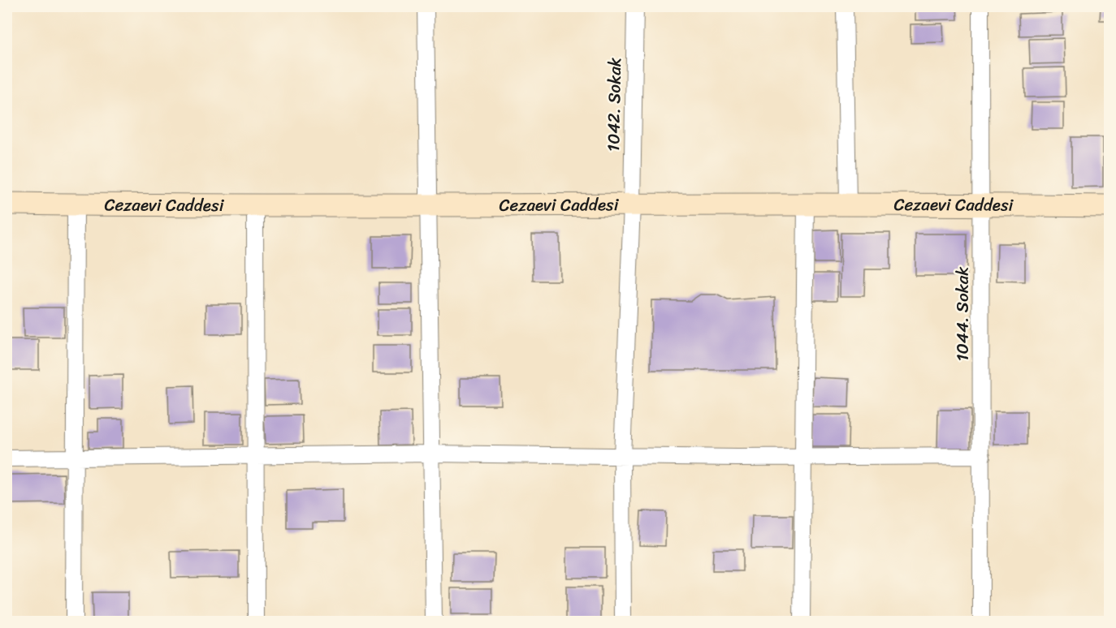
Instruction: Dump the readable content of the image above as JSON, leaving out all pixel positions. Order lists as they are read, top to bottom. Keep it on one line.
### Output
{"streets":{"street":["1042. Sokak","Cezaevi Caddesi","1044. Sokak"]},"crossings":[["1042. Sokak","Cezaevi Caddesi"],["Cezaevi Caddesi","1044. Sokak"]]}
